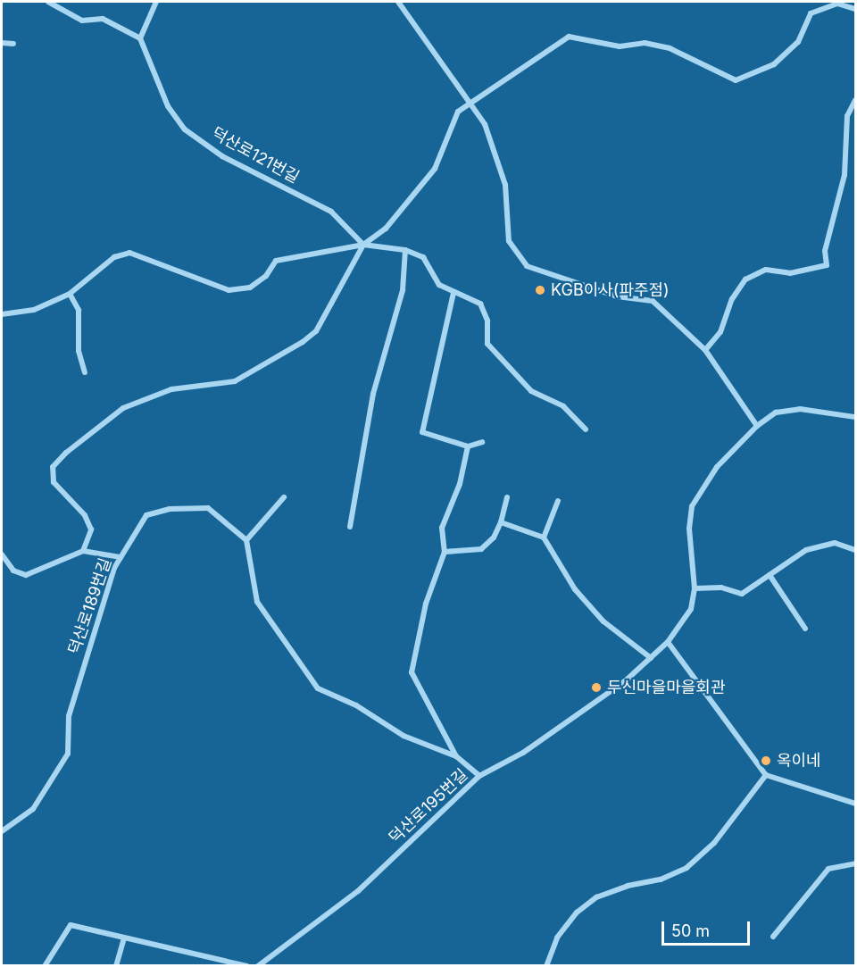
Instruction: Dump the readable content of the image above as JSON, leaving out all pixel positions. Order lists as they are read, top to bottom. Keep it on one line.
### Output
{"streets":{"street":["덕산로121번길","덕산로189번길","덕산로195번길"]},"places":["KGB이사(파주점)","두신마을마을회관","옥이네"],"scale_bar":"50 m"}
